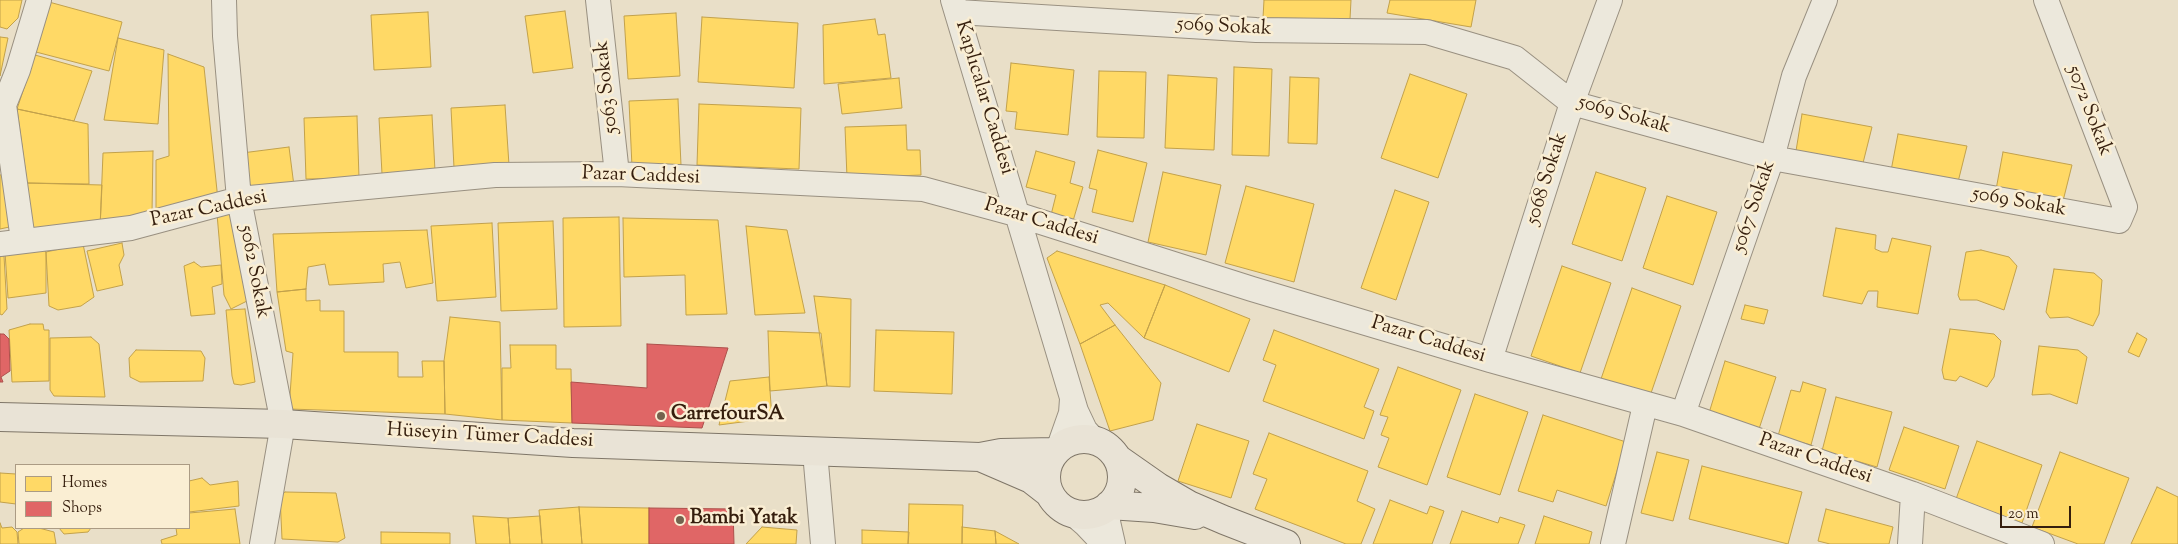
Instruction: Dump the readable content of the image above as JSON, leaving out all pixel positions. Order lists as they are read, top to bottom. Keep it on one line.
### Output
{"streets":{"main road":["Hüseyin Tümer Caddesi"],"street":["5069 Sokak","5063 Sokak","Kaplıcalar Caddesi","5072 Sokak","Pazar Caddesi","5068 Sokak","5067 Sokak","5062 Sokak"]},"crossings":[["5069 Sokak","Kaplıcalar Caddesi"],["5069 Sokak","5072 Sokak"],["5069 Sokak","5068 Sokak"],["5069 Sokak","5067 Sokak"],["5063 Sokak","Pazar Caddesi"],["Kaplıcalar Caddesi","Pazar Caddesi"],["Kaplıcalar Caddesi","Hüseyin Tümer Caddesi"],["Pazar Caddesi","5068 Sokak"],["Pazar Caddesi","5067 Sokak"],["Pazar Caddesi","5062 Sokak"],["5062 Sokak","Hüseyin Tümer Caddesi"]],"places":["CarrefourSA","Bambi Yatak"],"legend":["Homes","Shops"],"scale_bar":"20 m"}
